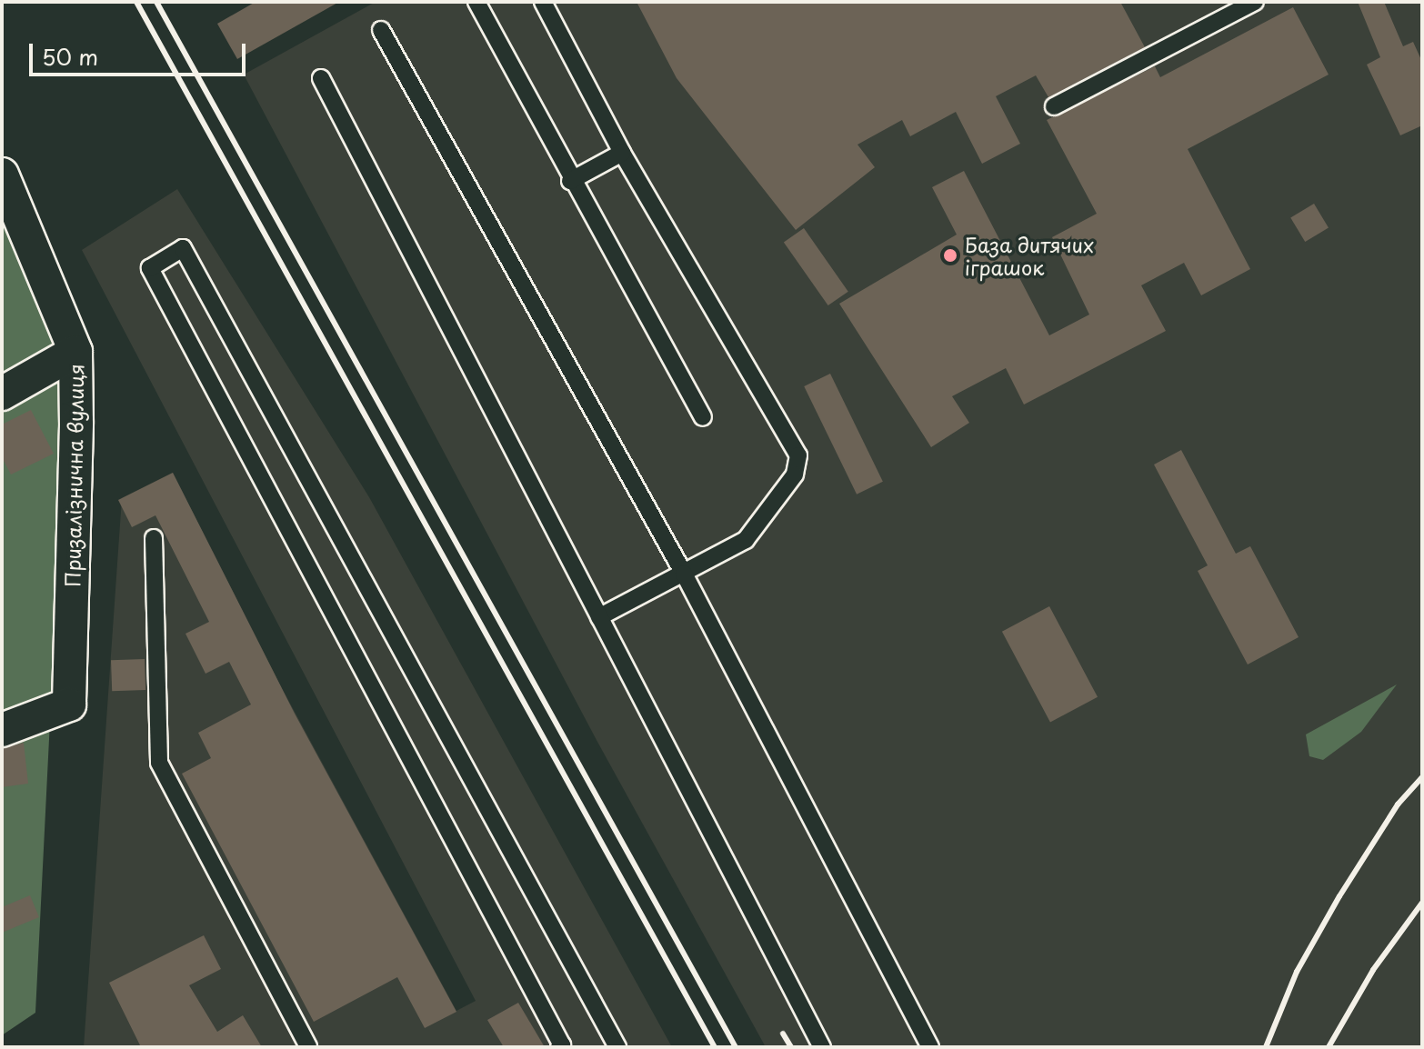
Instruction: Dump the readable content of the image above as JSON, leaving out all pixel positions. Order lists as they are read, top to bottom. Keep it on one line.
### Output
{"streets":{"street":["Призалізнична вулиця"]},"places":["База дитячих іграшок"],"scale_bar":"50 m"}
